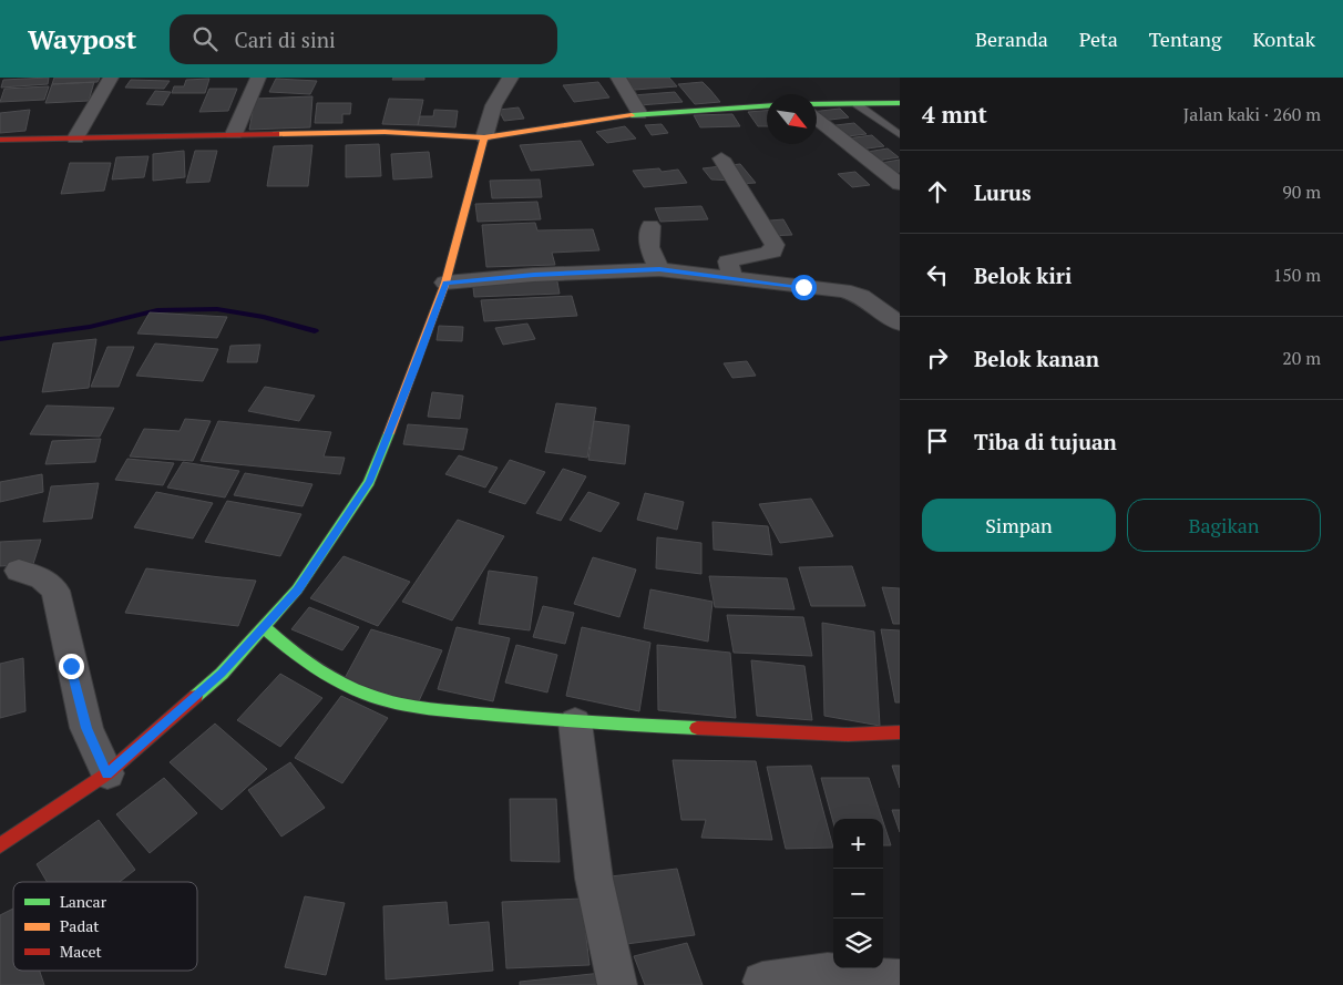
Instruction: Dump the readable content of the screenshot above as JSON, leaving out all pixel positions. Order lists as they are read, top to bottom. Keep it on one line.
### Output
{"legend":["Lancar","Padat","Macet"],"north":"bottom right","page":{"header":"Waypost","search":"Cari di sini","nav":["Beranda","Peta","Tentang","Kontak"],"heading":["4 mnt","Jalan kaki · 260 m"],"list":[["Lurus","90 m"],["Belok kiri","150 m"],["Belok kanan","20 m"],"Tiba di tujuan"],"buttons":["Simpan","Bagikan"],"map_buttons":["+","−"]}}
